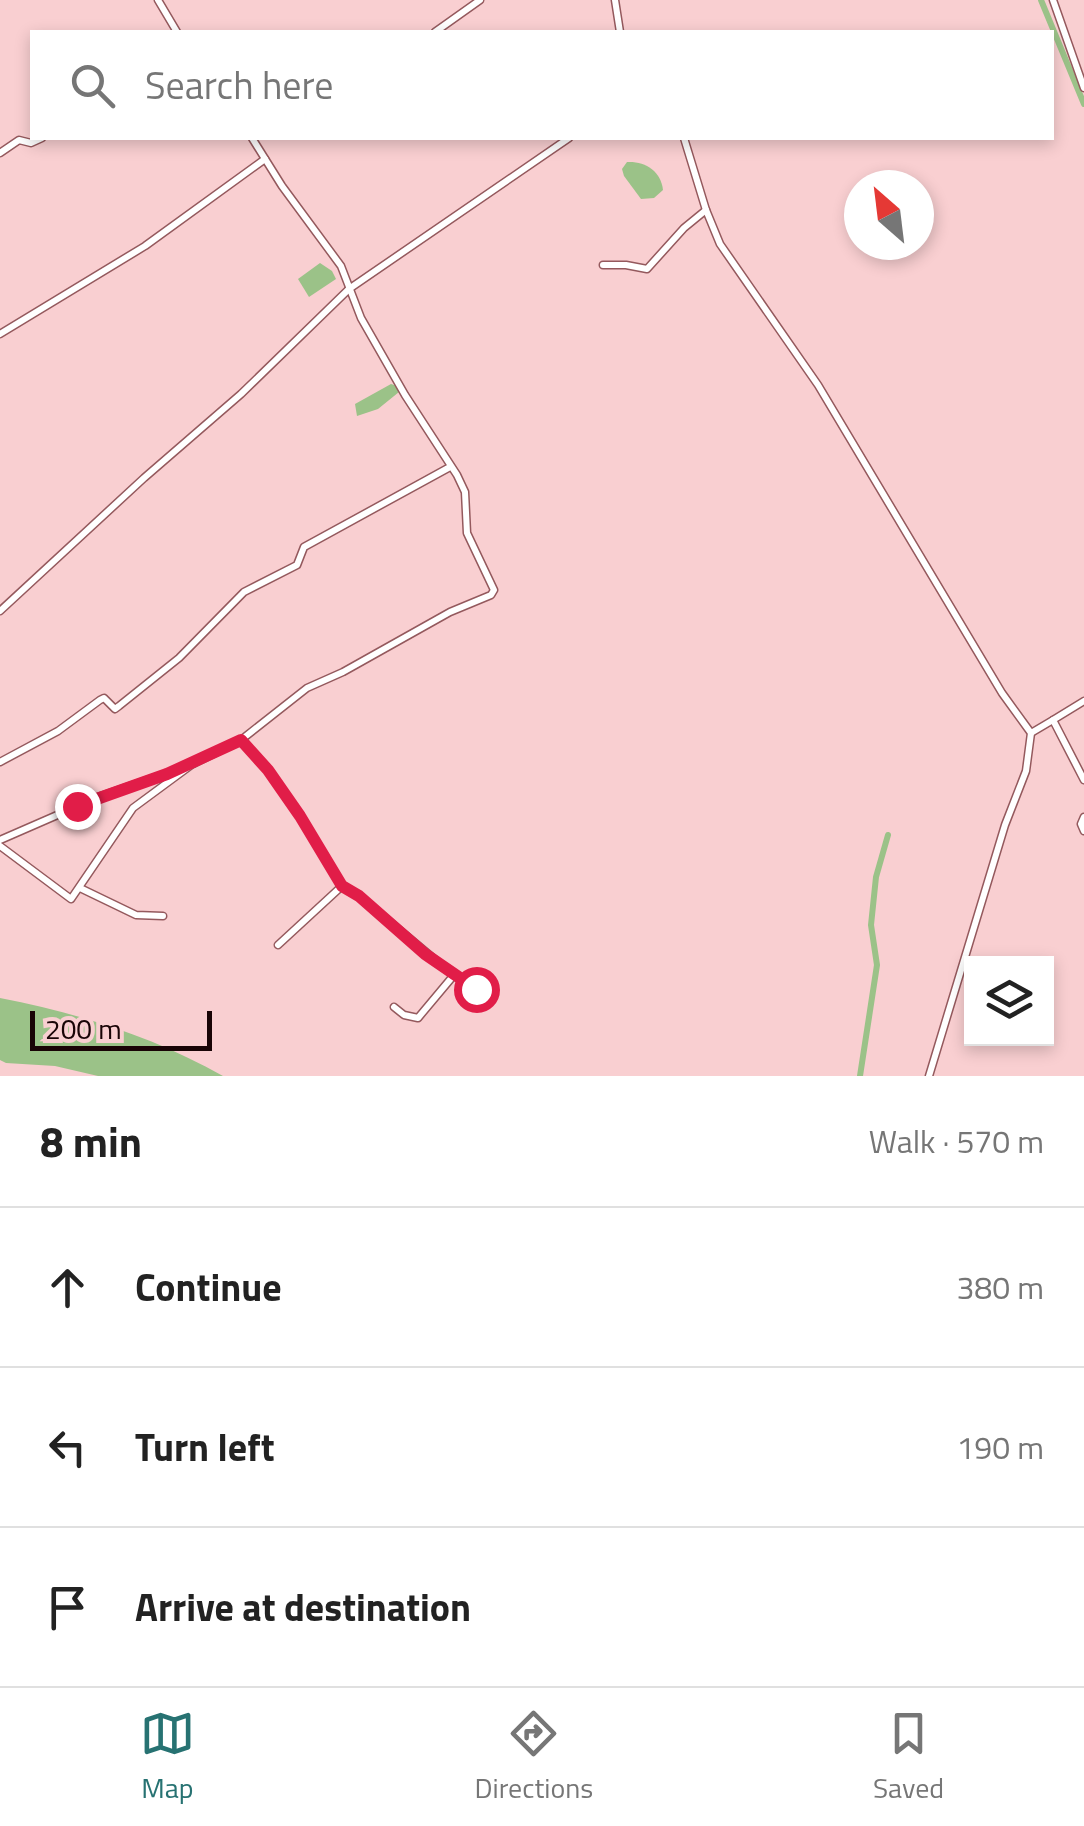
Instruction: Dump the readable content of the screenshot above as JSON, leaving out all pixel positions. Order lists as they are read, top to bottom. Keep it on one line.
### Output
{"scale_bar":"200 m","north":"top left","page":{"search":"Search here","scale":"200 m","heading":["8 min","Walk · 570 m"],"list":[["Continue","380 m"],["Turn left","190 m"],"Arrive at destination"],"nav":["Map","Directions","Saved"]}}
